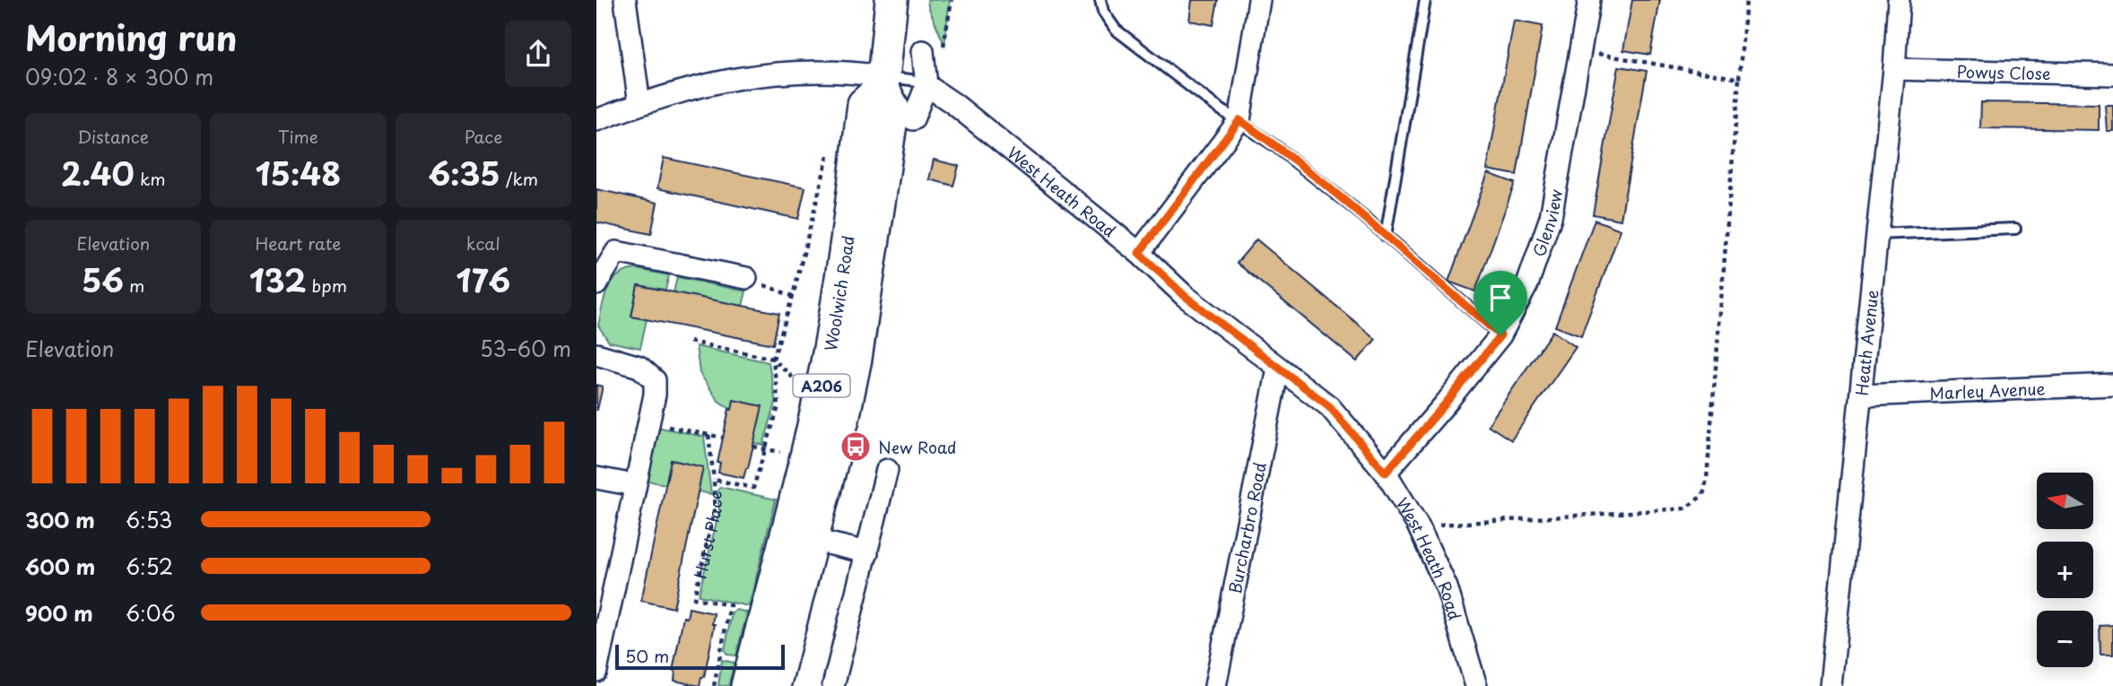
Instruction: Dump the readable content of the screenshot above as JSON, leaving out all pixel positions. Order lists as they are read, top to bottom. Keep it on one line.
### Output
{"streets":{"main road":["Woolwich Road","A206"],"street":["Powys Close","West Heath Road","Glenview","Heath Avenue","Marley Avenue","Burcharbro Road"],"path":["Hurst Place"]},"crossings":[["Powys Close","Heath Avenue"],["West Heath Road","Glenview"],["West Heath Road","Burcharbro Road"],["Heath Avenue","Marley Avenue"]],"places":{"bus stop":["New Road"]},"scale_bar":"50 m","north":"left","page":{"heading":["Morning run","09:02 · 8 × 300 m"],"stats":[["Distance","2.40 km"],["Time","15:48"],["Pace","6:35 /km"],["Elevation","56 m"],["Heart rate","132 bpm"],["kcal","176"]],"chart":["Elevation","53–60 m"],"map_buttons":["+","−"],"list":[{"name":"300 m","note":"6:53"},{"name":"600 m","note":"6:52"},{"name":"900 m","note":"6:06"}],"scale":"50 m"}}
